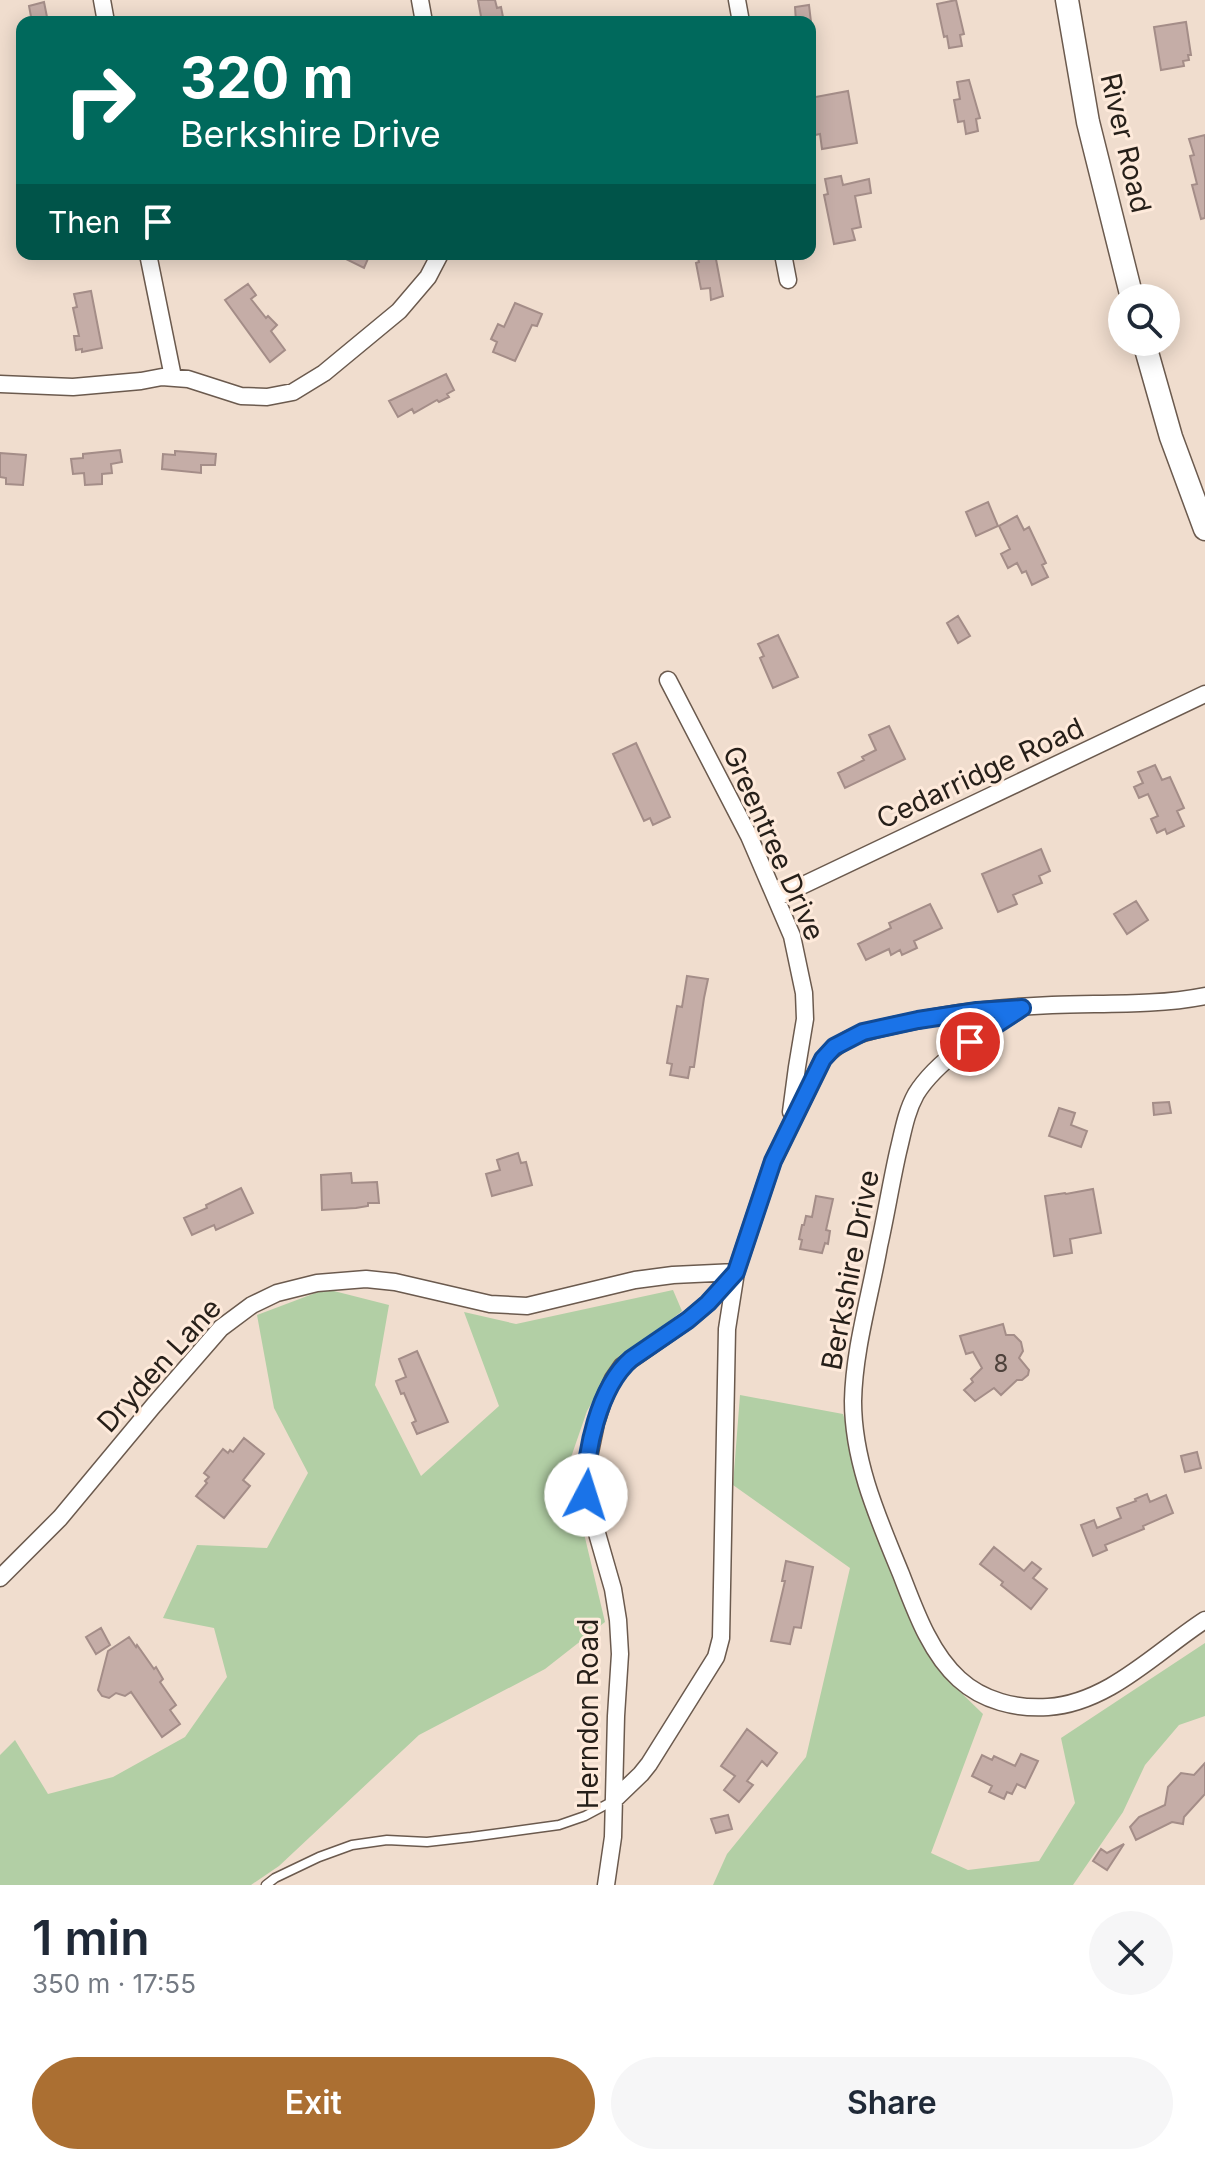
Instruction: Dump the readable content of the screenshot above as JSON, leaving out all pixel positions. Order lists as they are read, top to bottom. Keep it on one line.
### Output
{"streets":{"main road":["River Road"],"street":["Cedarridge Road","Greentree Drive","Berkshire Drive","Dryden Lane","Herndon Road"]},"crossings":[["Cedarridge Road","Greentree Drive"],["Greentree Drive","Herndon Road"],["Berkshire Drive","Herndon Road"],["Dryden Lane","Herndon Road"]],"house_numbers":["8"],"page":{"turn":["320 m","Berkshire Drive"],"then":"Then","heading":["1 min","350 m · 17:55"],"buttons":["Exit","Share"]}}
